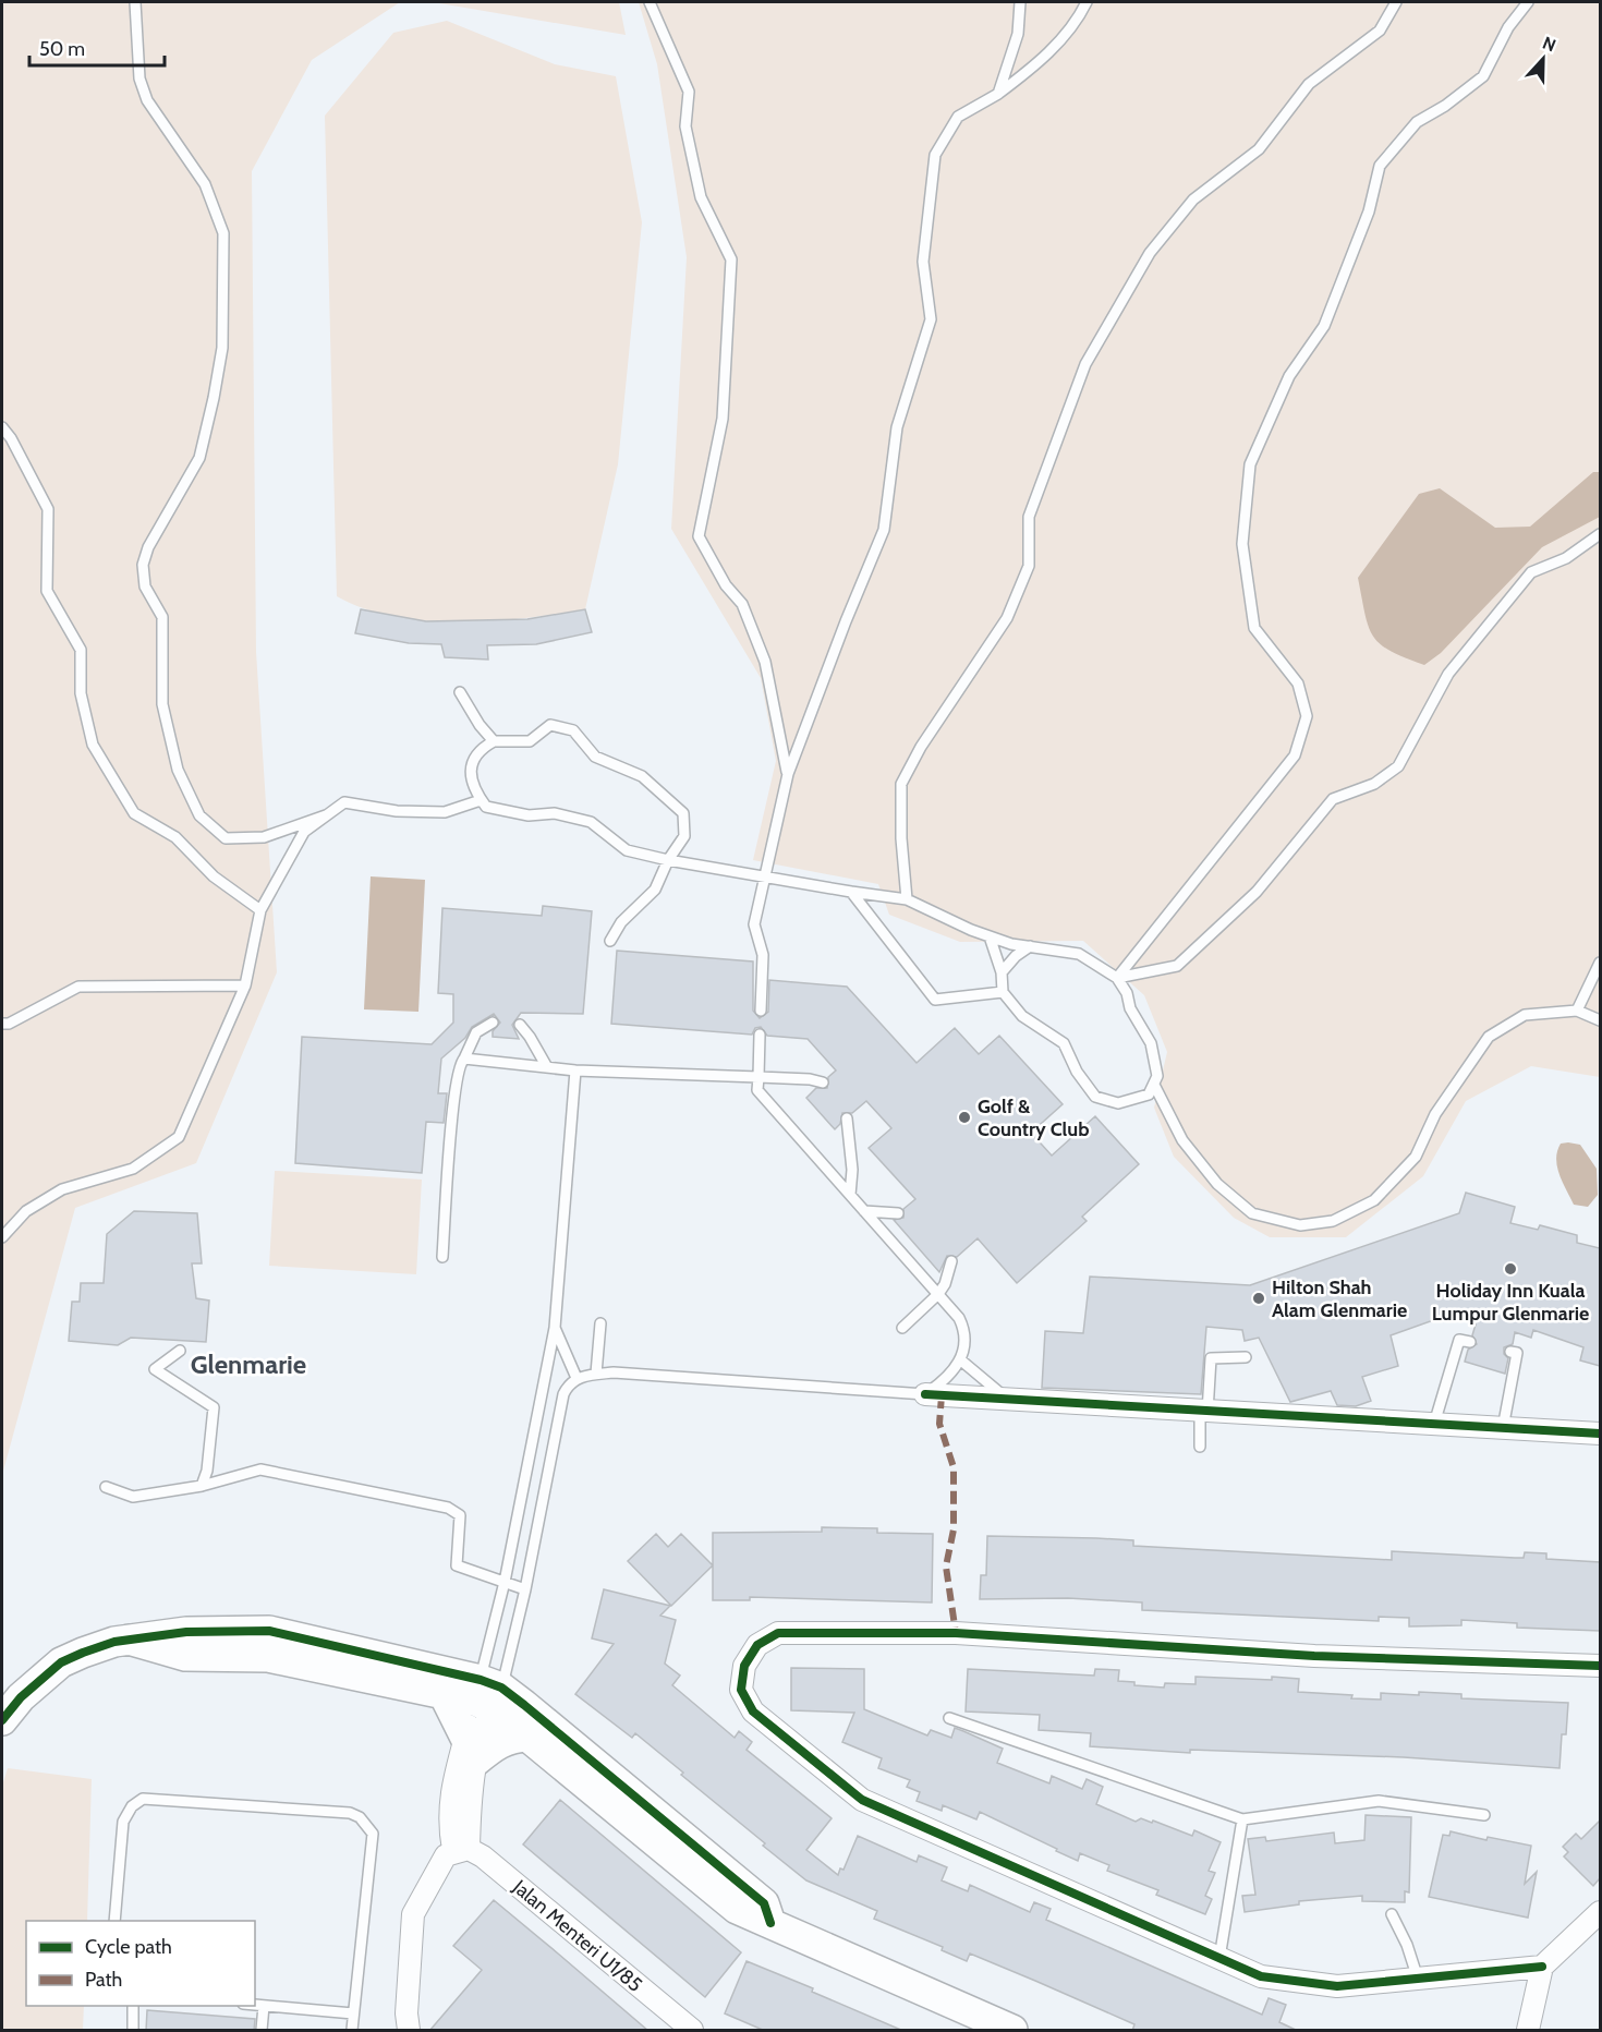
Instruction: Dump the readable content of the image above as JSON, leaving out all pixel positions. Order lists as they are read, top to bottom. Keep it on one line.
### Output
{"streets":{"street":["Jalan Menteri U1/85"]},"districts":["Glenmarie"],"places":["Golf & Country Club","Holiday Inn Kuala Lumpur Glenmarie","Hilton Shah Alam Glenmarie"],"legend":["Cycle path","Path"],"scale_bar":"50 m","north":"top"}
